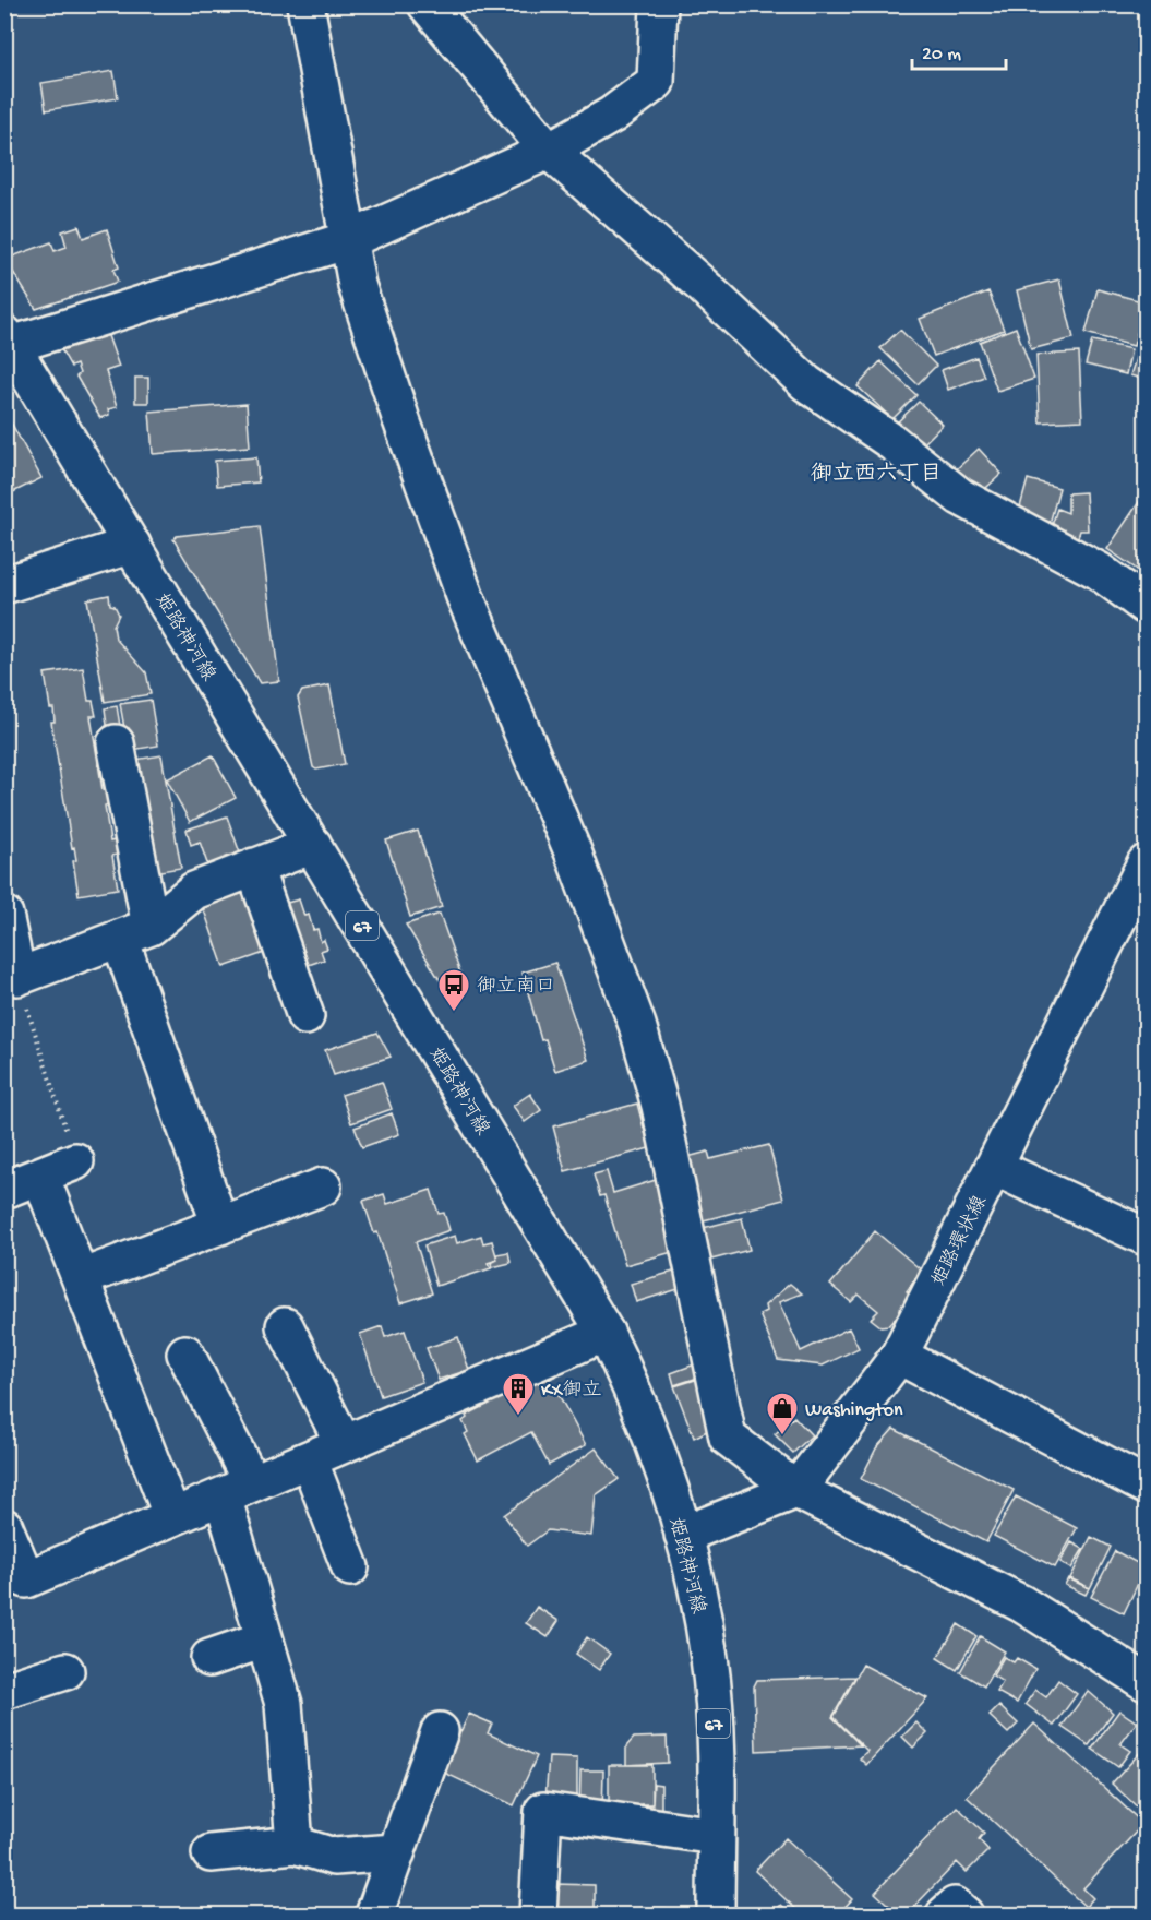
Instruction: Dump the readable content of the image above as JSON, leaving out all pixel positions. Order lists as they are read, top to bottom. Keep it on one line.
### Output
{"streets":{"street":["姫路神河線","67","姫路環状線"]},"districts":["御立西六丁目"],"places":{"bus stop":["御立南口"],"building":["KX御立"],"shop":["Washington"]},"scale_bar":"20 m"}
